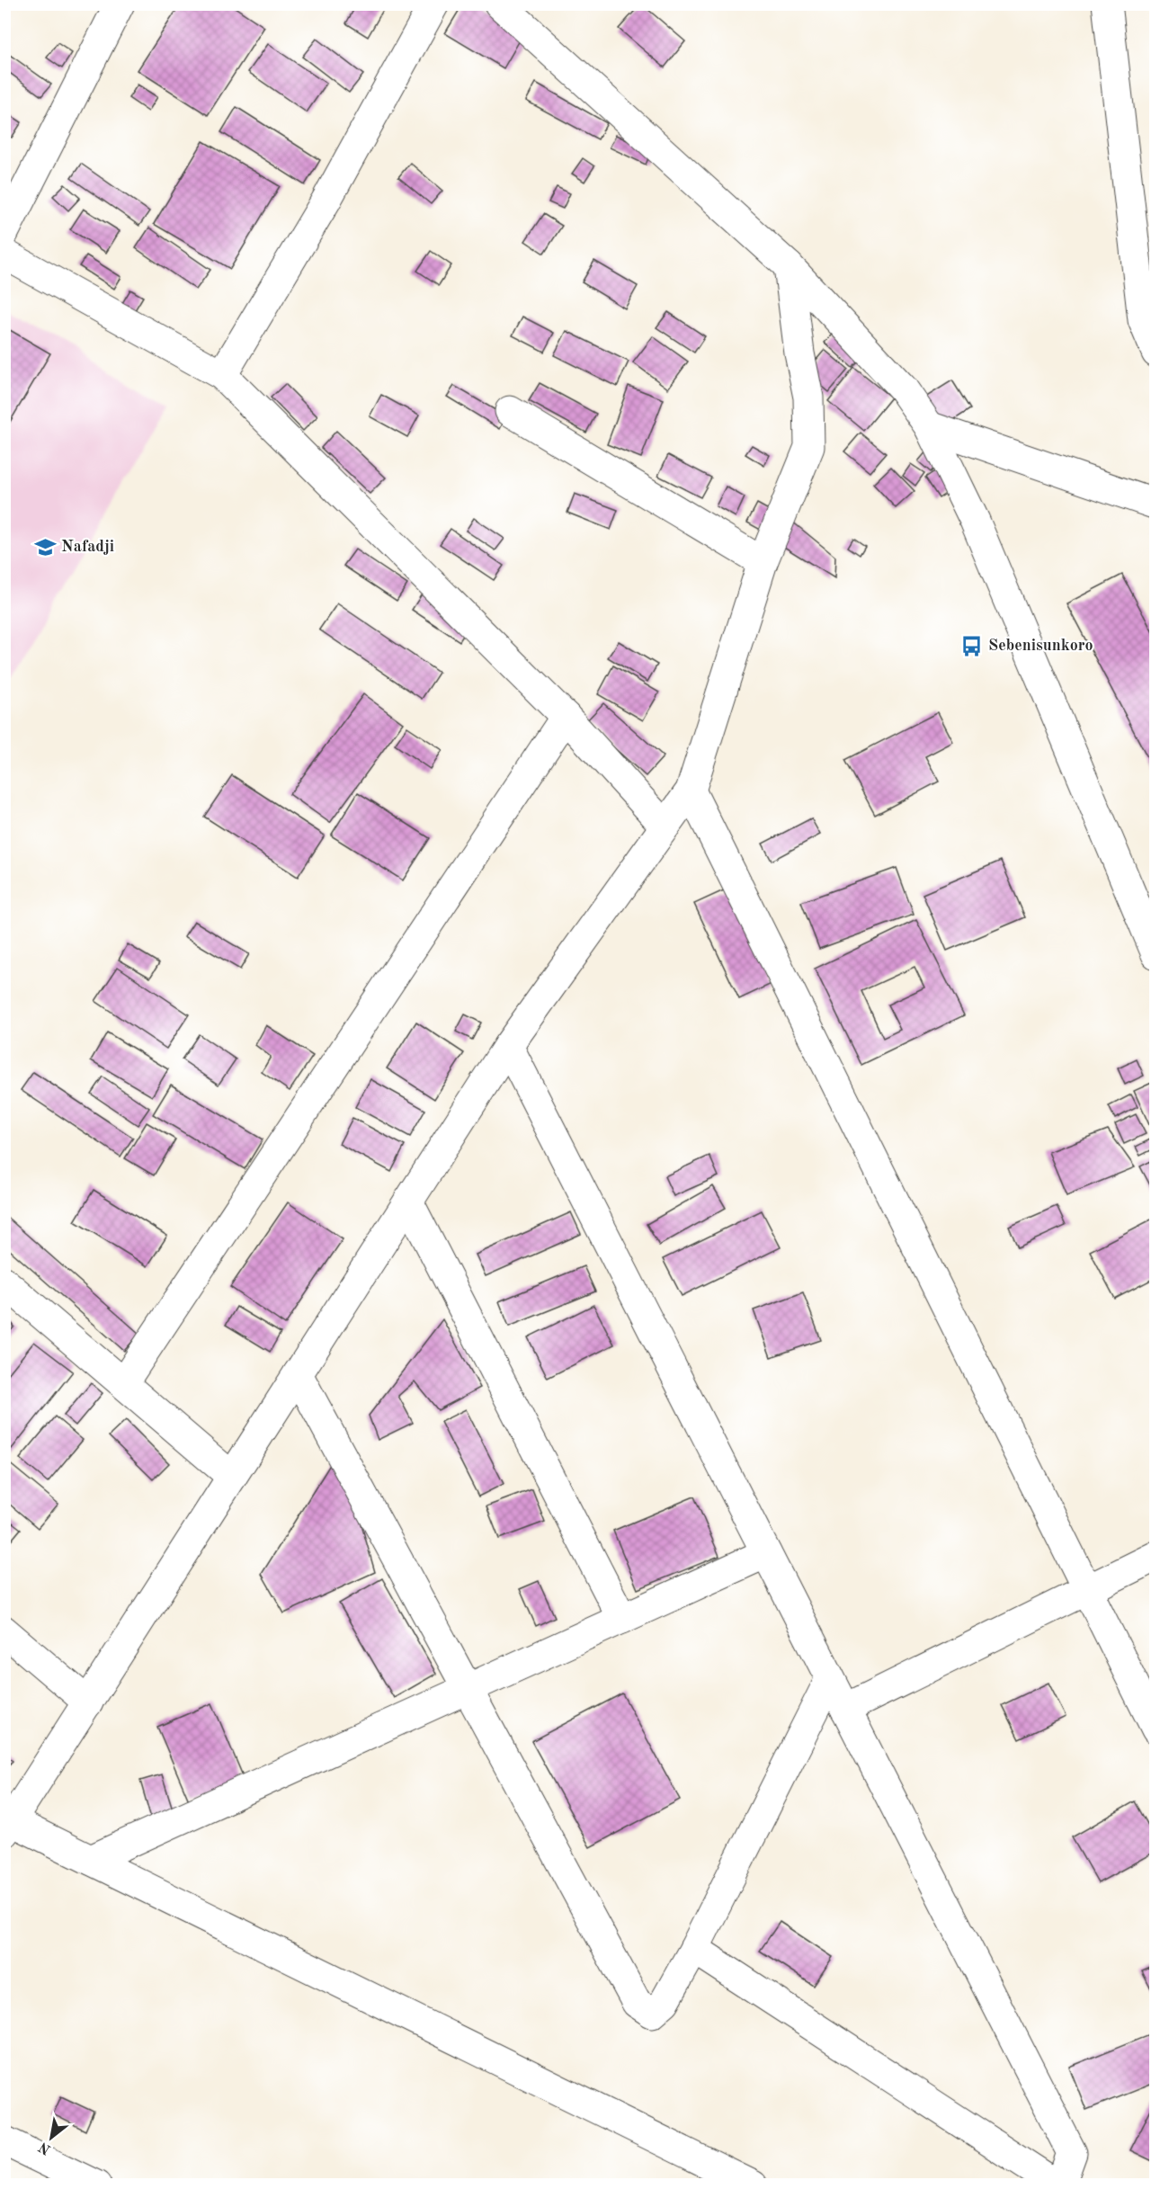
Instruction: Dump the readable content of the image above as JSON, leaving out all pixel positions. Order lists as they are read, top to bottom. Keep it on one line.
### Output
{"places":{"school or university":["Nafadji"],"bus stop":["Sebenisunkoro"]},"north":"bottom left"}
